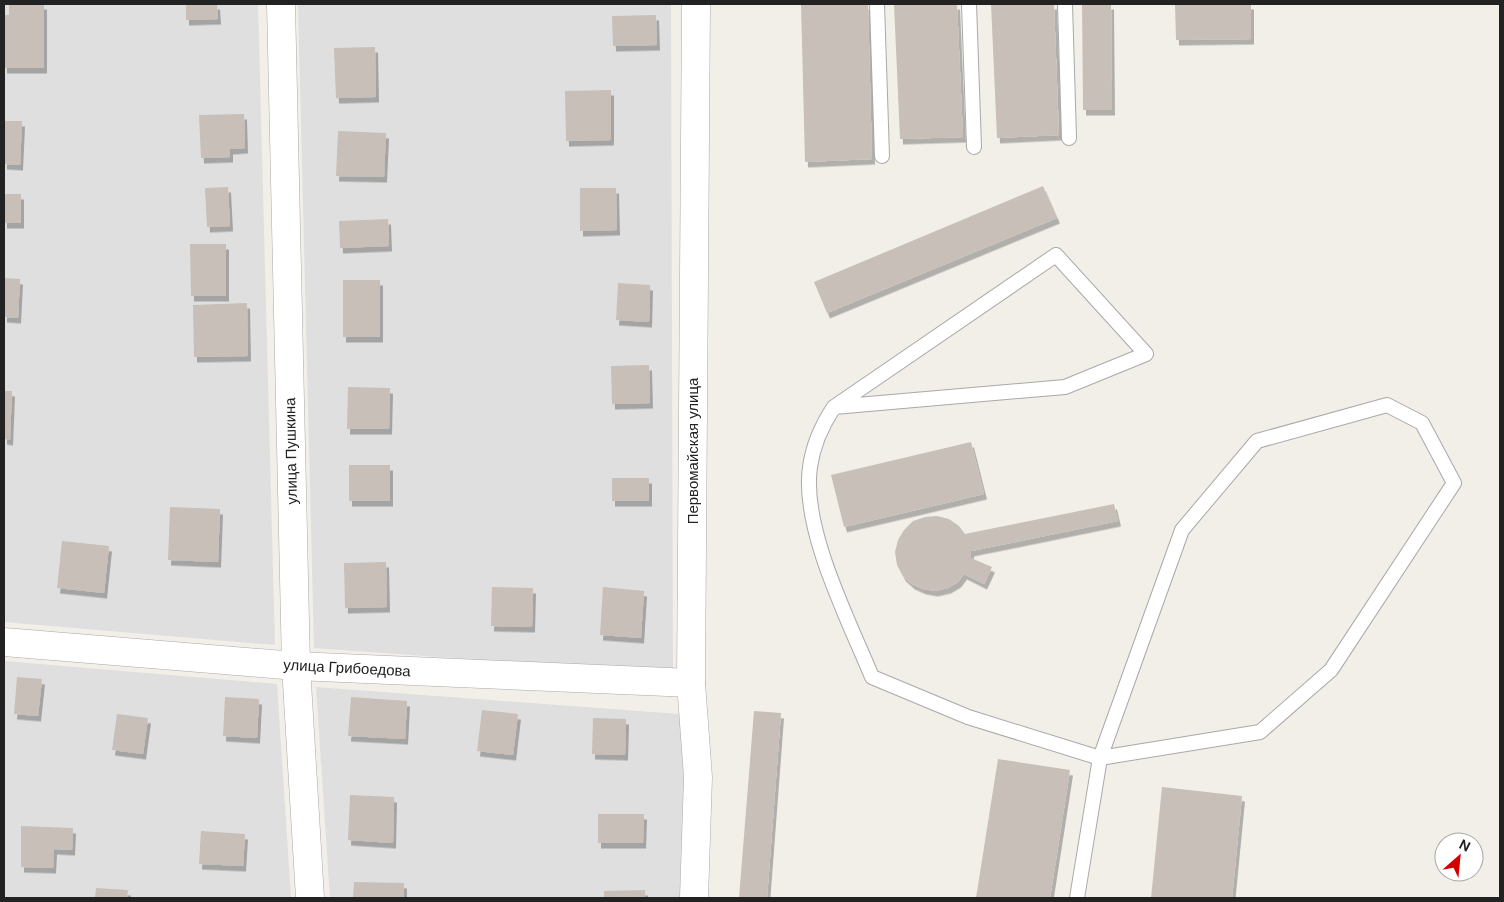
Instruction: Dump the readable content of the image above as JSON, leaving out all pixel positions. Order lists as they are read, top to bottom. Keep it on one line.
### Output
{"streets":{"street":["улица Пушкина","Первомайская улица","улица Грибоедова"]},"crossings":[["улица Пушкина","улица Грибоедова"],["Первомайская улица","улица Грибоедова"]],"north":"top right"}
